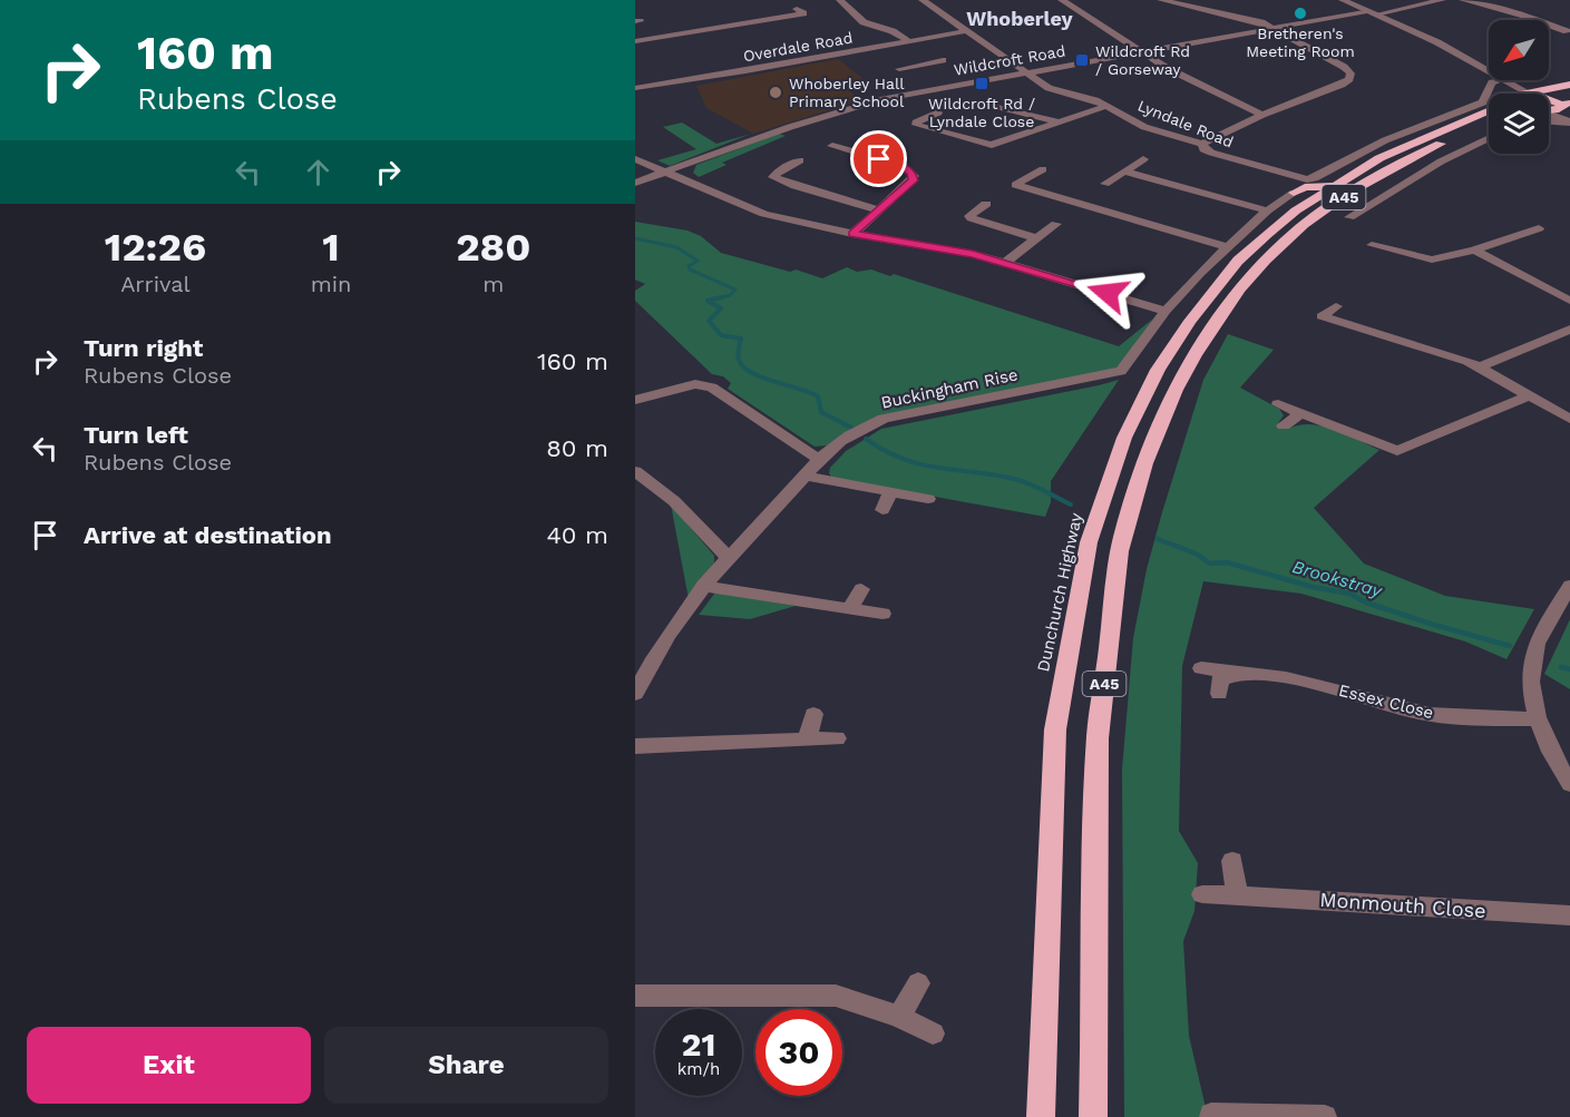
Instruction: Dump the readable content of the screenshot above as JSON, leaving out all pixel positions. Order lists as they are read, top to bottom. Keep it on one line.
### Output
{"streets":{"highway":["A45","Dunchurch Highway"],"street":["Overdale Road","Wildcroft Road","Lyndale Road","Buckingham Rise","Essex Close","Monmouth Close"]},"crossings":[["Overdale Road","Lyndale Road"],["Wildcroft Road","Lyndale Road"]],"districts":["Whoberley"],"water":["Brookstray"],"places":{"other":["Bretheren's Meeting Room","Whoberley Hall Primary School"],"transit":["Wildcroft Rd / Gorseway","Wildcroft Rd / Lyndale Close"]},"north":"bottom left","page":{"turn":["160 m","Rubens Close"],"eta":["12:26","Arrival","1","min","280","m"],"list":[{"name":"Turn right","note":"Rubens Close","value":"160 m"},{"name":"Turn left","note":"Rubens Close","value":"80 m"},{"name":"Arrive at destination","value":"40 m"}],"speed":"21 km/h","limit":"30","buttons":["Exit","Share"]}}
